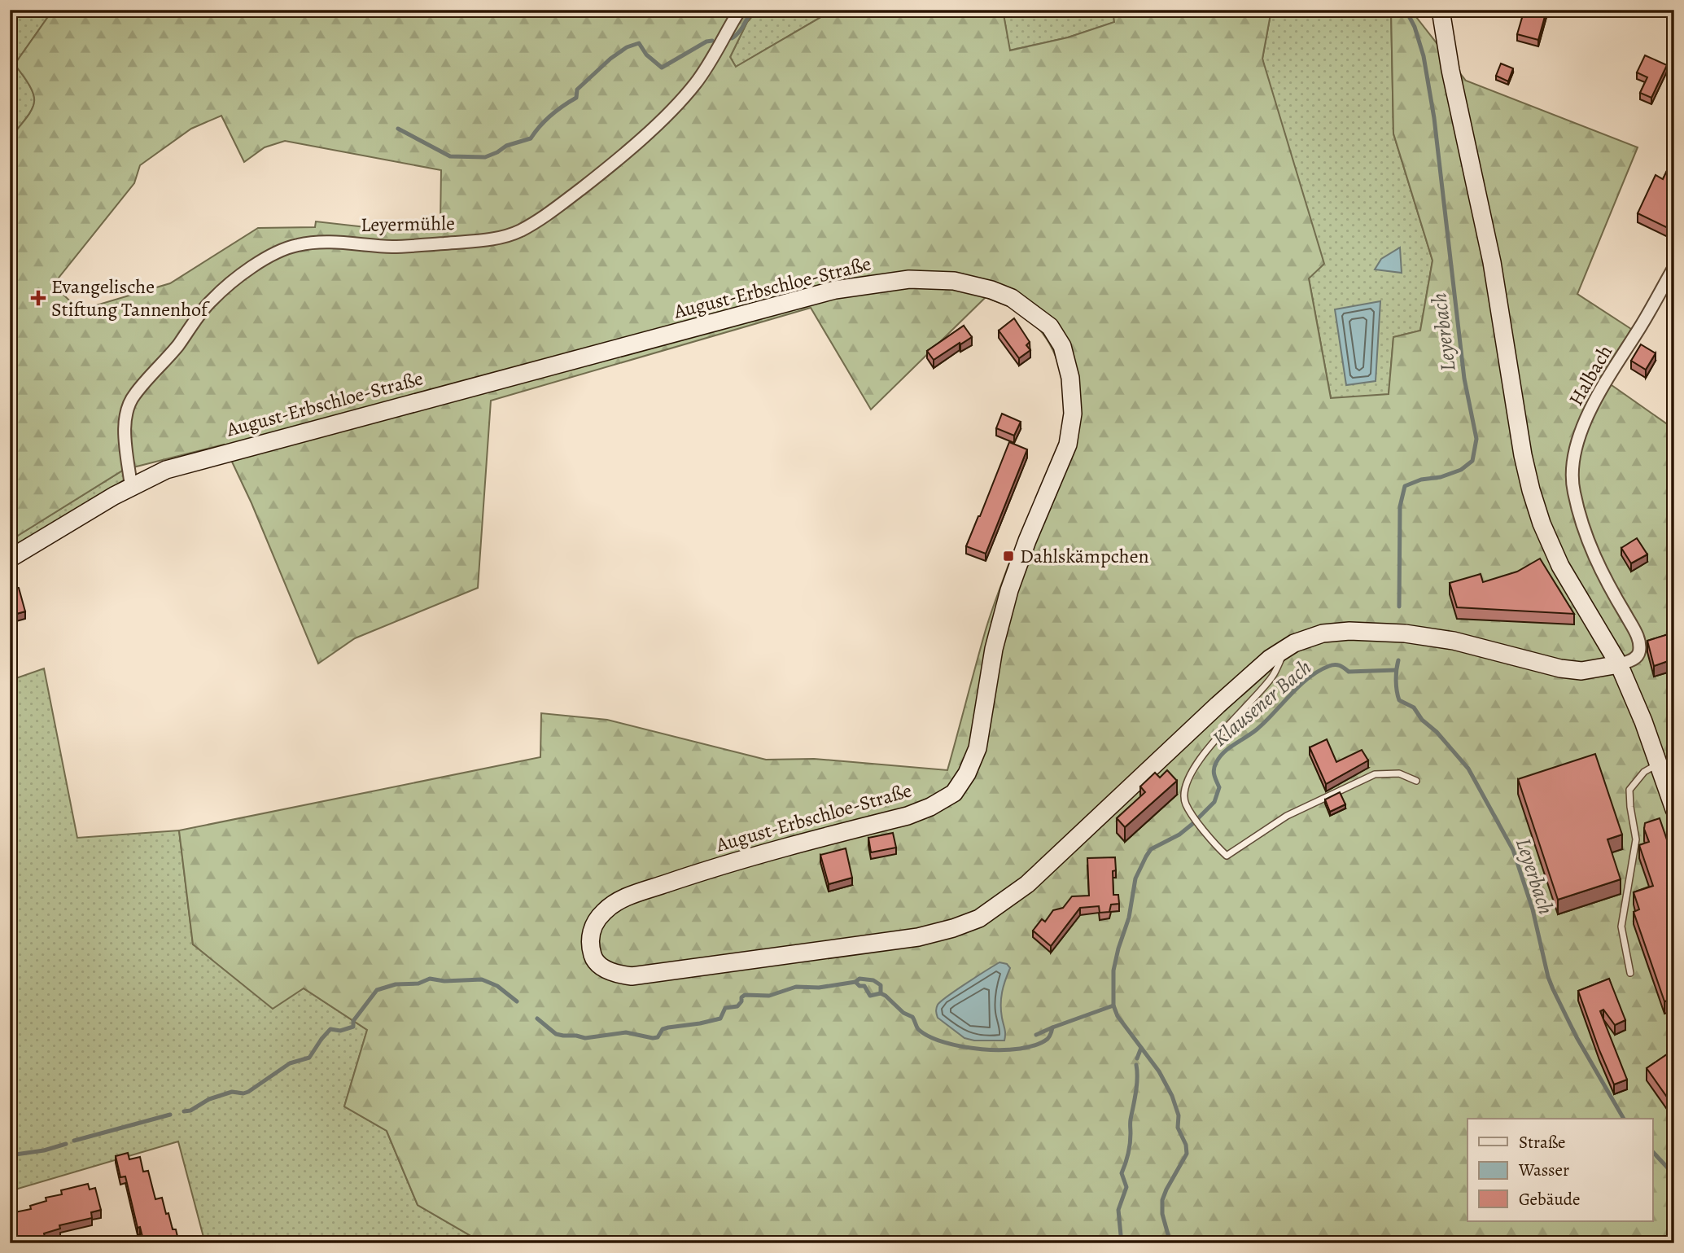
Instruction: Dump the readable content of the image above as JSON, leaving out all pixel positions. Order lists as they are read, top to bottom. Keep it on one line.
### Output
{"streets":{"main road":["August-Erbschloe-Straße"],"street":["Leyermühle","Halbach"]},"crossings":[["Leyermühle","August-Erbschloe-Straße"],["August-Erbschloe-Straße","Halbach"]],"water":["Leyerbach","Klausener Bach"],"places":{"health":["Evangelische Stiftung Tannenhof"],"transit":["Dahlskämpchen"]},"legend":["Straße","Wasser","Gebäude"]}
